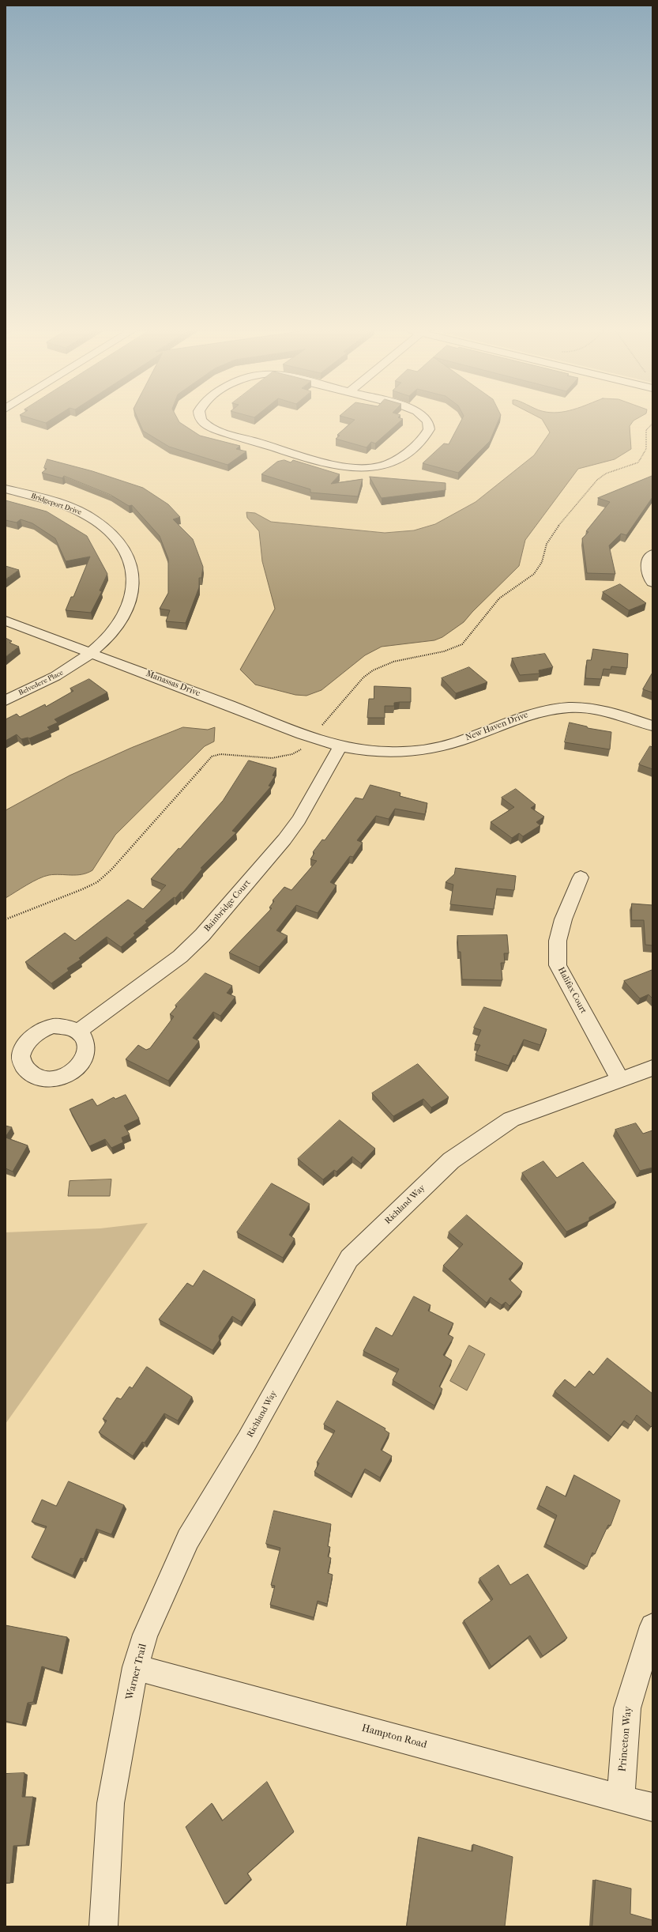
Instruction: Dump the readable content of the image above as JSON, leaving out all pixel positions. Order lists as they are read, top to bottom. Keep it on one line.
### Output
{"streets":{"street":["Bridgeport Drive","Belvedere Place","Manassas Drive","New Haven Drive","Bainbridge Court","Halifax Court","Richland Way","Warner Trail","Hampton Road","Princeton Way"]},"crossings":[["Bridgeport Drive","Belvedere Place"],["Bridgeport Drive","Manassas Drive"],["Belvedere Place","Manassas Drive"],["Manassas Drive","New Haven Drive"],["Manassas Drive","Bainbridge Court"],["New Haven Drive","Bainbridge Court"],["Halifax Court","Richland Way"],["Richland Way","Warner Trail"],["Warner Trail","Hampton Road"],["Hampton Road","Princeton Way"]]}
